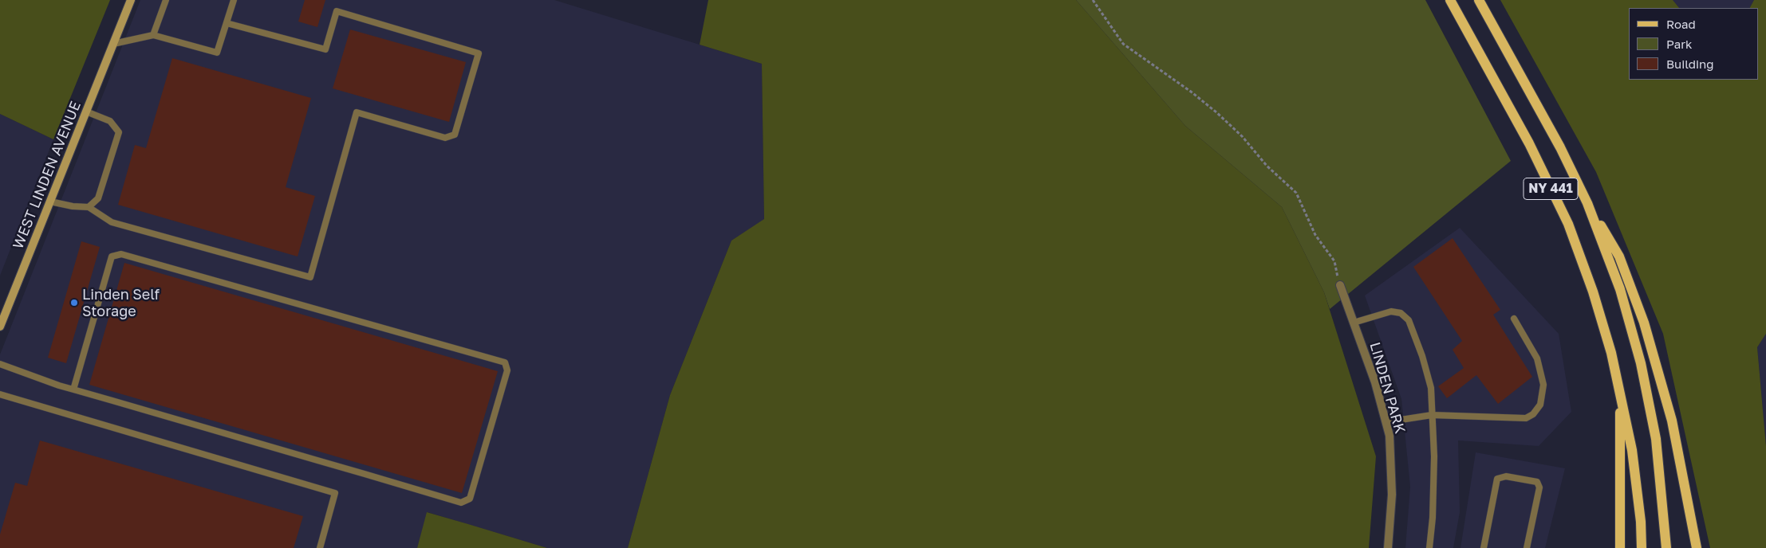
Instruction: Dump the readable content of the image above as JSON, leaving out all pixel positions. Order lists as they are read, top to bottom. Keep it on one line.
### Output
{"streets":{"main road":["WEST LINDEN AVENUE","NY 441"],"street":["LINDEN PARK"]},"places":["Linden Self Storage"],"legend":["Road","Park","Building"]}
